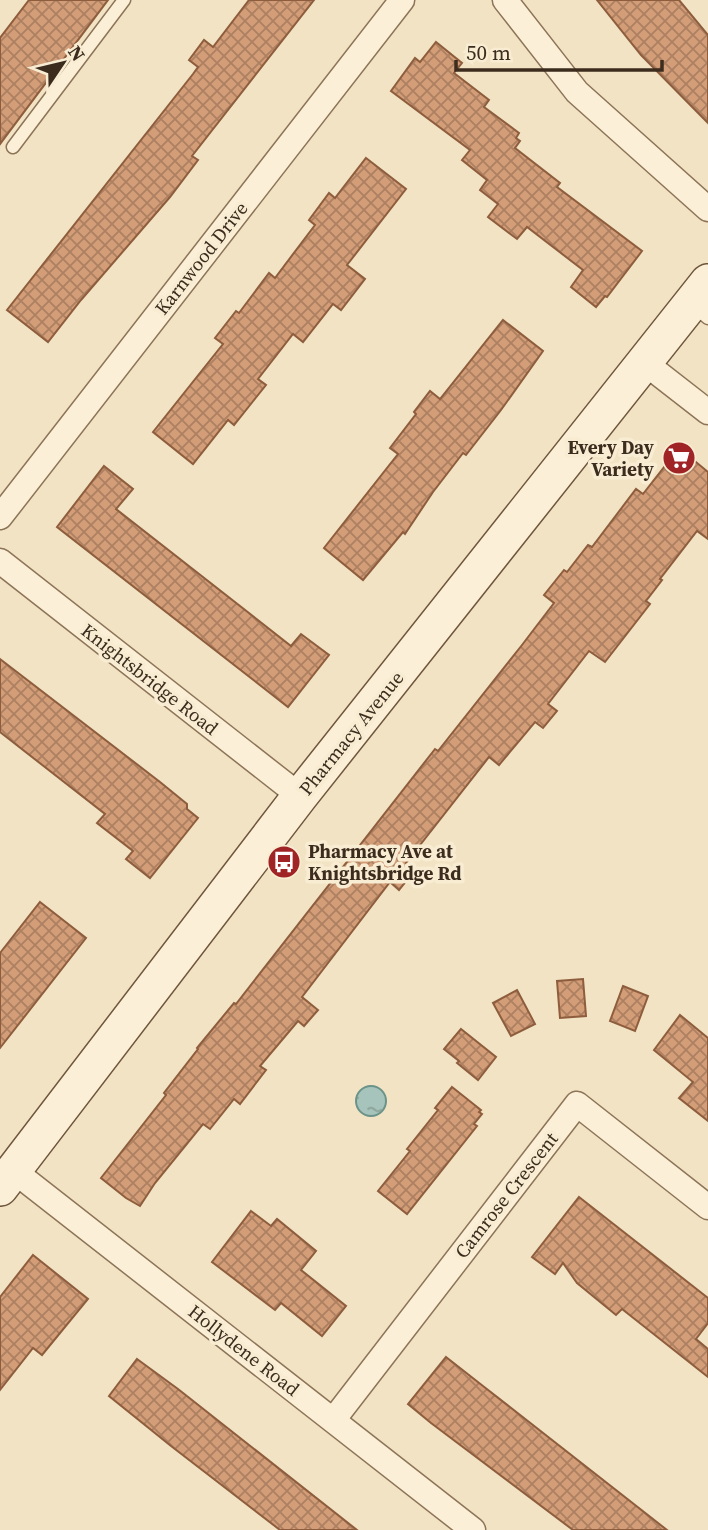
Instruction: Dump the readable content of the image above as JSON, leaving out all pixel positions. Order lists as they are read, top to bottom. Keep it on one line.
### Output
{"streets":{"street":["Karnwood Drive","Knightsbridge Road","Pharmacy Avenue","Camrose Crescent","Hollydene Road"]},"crossings":[["Knightsbridge Road","Pharmacy Avenue"],["Pharmacy Avenue","Hollydene Road"],["Camrose Crescent","Hollydene Road"]],"places":{"supermarket":["Every Day Variety"],"bus stop":["Pharmacy Ave at Knightsbridge Rd"]},"scale_bar":"50 m","north":"top right"}
